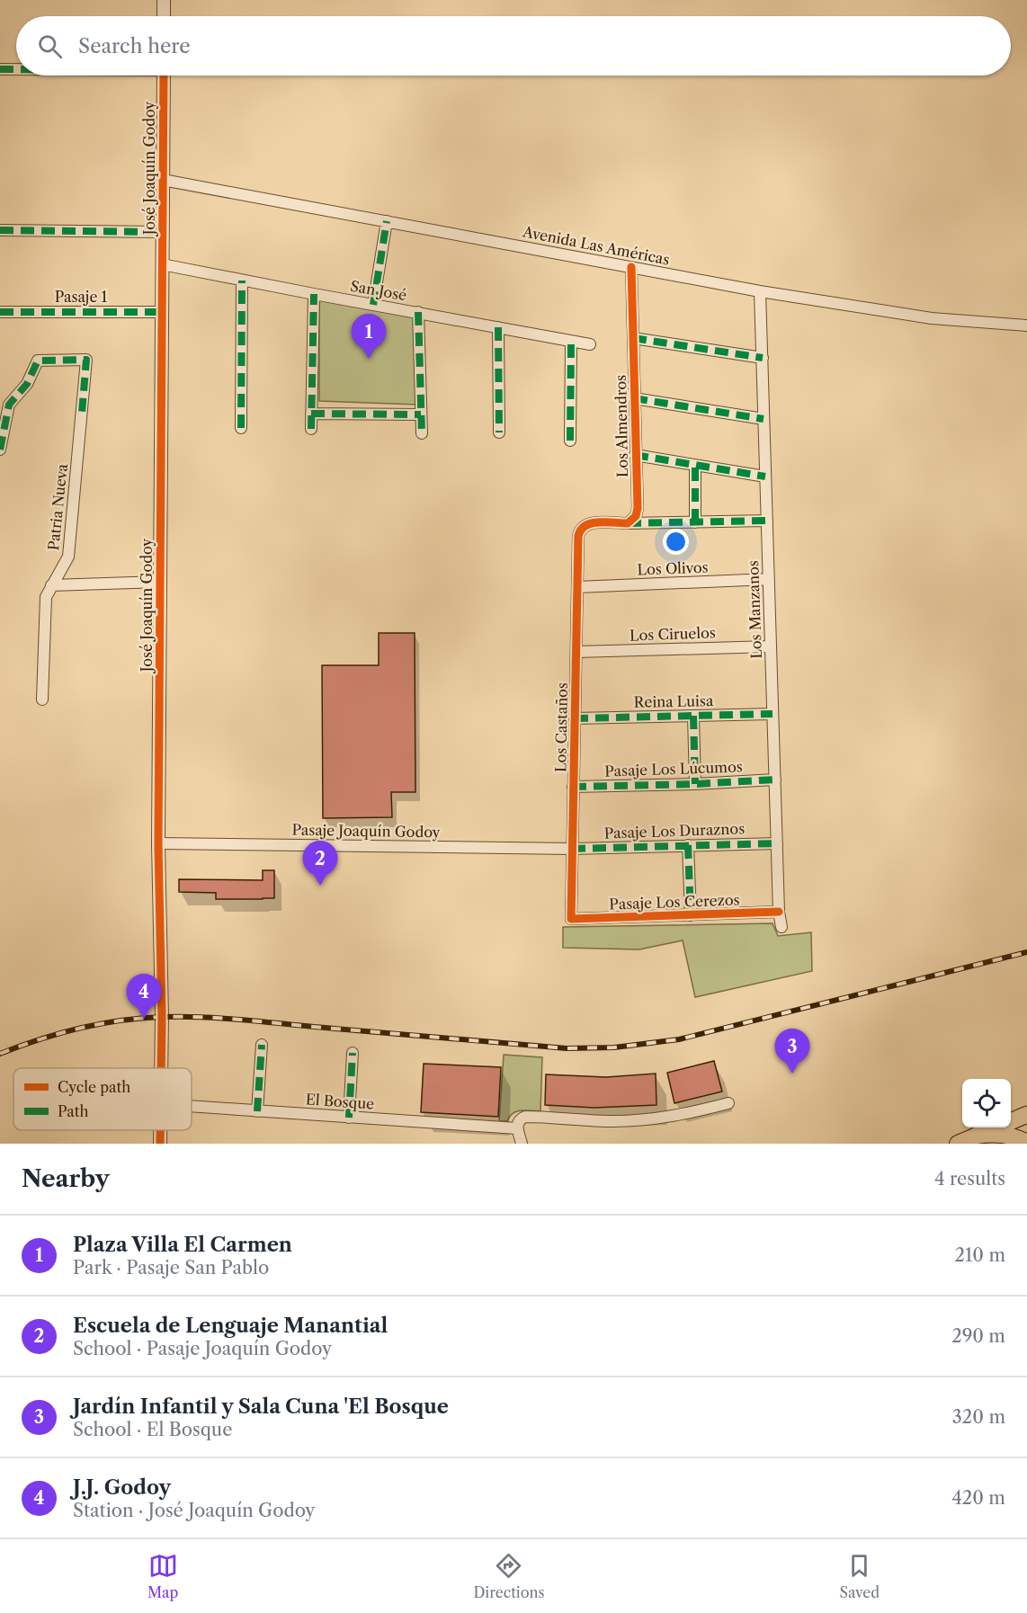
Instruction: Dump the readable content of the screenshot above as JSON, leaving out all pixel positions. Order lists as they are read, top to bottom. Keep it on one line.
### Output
{"streets":{"street":["José Joaquín Godoy","Avenida Las Américas","San José","Pasaje 1","Los Almendros","Patria Nueva","Los Olivos","Los Manzanos","Los Ciruelos","Reina Luisa","Los Castaños","Pasaje Los Lúcumos","Pasaje Joaquín Godoy","Pasaje Los Duraznos","Pasaje Los Cerezos","El Bosque"]},"crossings":[["José Joaquín Godoy","Avenida Las Américas"],["José Joaquín Godoy","San José"],["José Joaquín Godoy","Pasaje 1"],["José Joaquín Godoy","Pasaje Joaquín Godoy"],["Avenida Las Américas","Los Almendros"],["Avenida Las Américas","Los Manzanos"],["Los Almendros","Los Castaños"],["Los Olivos","Los Manzanos"],["Los Olivos","Los Castaños"],["Los Manzanos","Los Ciruelos"],["Los Manzanos","Reina Luisa"],["Los Manzanos","Pasaje Los Lúcumos"],["Los Manzanos","Pasaje Los Duraznos"],["Los Manzanos","Pasaje Los Cerezos"],["Los Ciruelos","Los Castaños"],["Reina Luisa","Los Castaños"],["Los Castaños","Pasaje Los Lúcumos"],["Los Castaños","Pasaje Joaquín Godoy"],["Los Castaños","Pasaje Los Duraznos"],["Los Castaños","Pasaje Los Cerezos"],["Pasaje Joaquín Godoy","Pasaje Los Duraznos"]],"legend":["Cycle path","Path"],"page":{"search":"Search here","pins":["1","2","4","3"],"heading":["Nearby","4 results"],"list":[{"mark":"1","name":"Plaza Villa El Carmen","note":"Park · Pasaje San Pablo","value":"210 m"},{"mark":"2","name":"Escuela de Lenguaje Manantial","note":"School · Pasaje Joaquín Godoy","value":"290 m"},{"mark":"3","name":"Jardín Infantil y Sala Cuna 'El Bosque","note":"School · El Bosque","value":"320 m"},{"mark":"4","name":"J.J. Godoy","note":"Station · José Joaquín Godoy","value":"420 m"}],"nav":["Map","Directions","Saved"]}}
